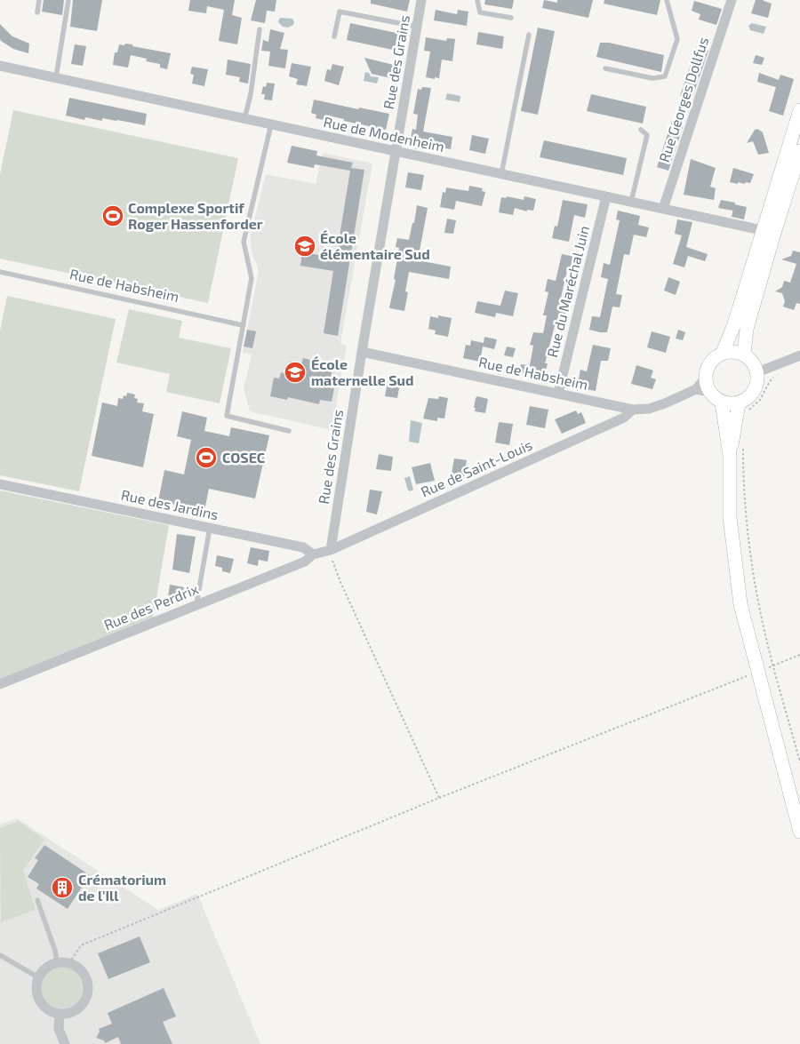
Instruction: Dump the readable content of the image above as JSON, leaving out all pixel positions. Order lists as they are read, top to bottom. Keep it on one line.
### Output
{"streets":{"street":["Rue des Grains","Rue Georges Dollfus","Rue de Modenheim","Rue de Habsheim","Rue du Maréchal Juin","Rue de Saint-Louis","Rue des Jardins","Rue des Perdrix"]},"crossings":[["Rue des Grains","Rue de Modenheim"],["Rue des Grains","Rue de Habsheim"],["Rue des Grains","Rue de Saint-Louis"],["Rue Georges Dollfus","Rue de Modenheim"],["Rue de Modenheim","Rue du Maréchal Juin"],["Rue de Habsheim","Rue du Maréchal Juin"],["Rue de Habsheim","Rue de Saint-Louis"],["Rue des Jardins","Rue des Perdrix"]],"places":{"sports":["Complexe Sportif Roger Hassenforder","COSEC"],"school or university":["École élémentaire Sud","École maternelle Sud"],"building":["Crématorium de l'Ill"]}}
